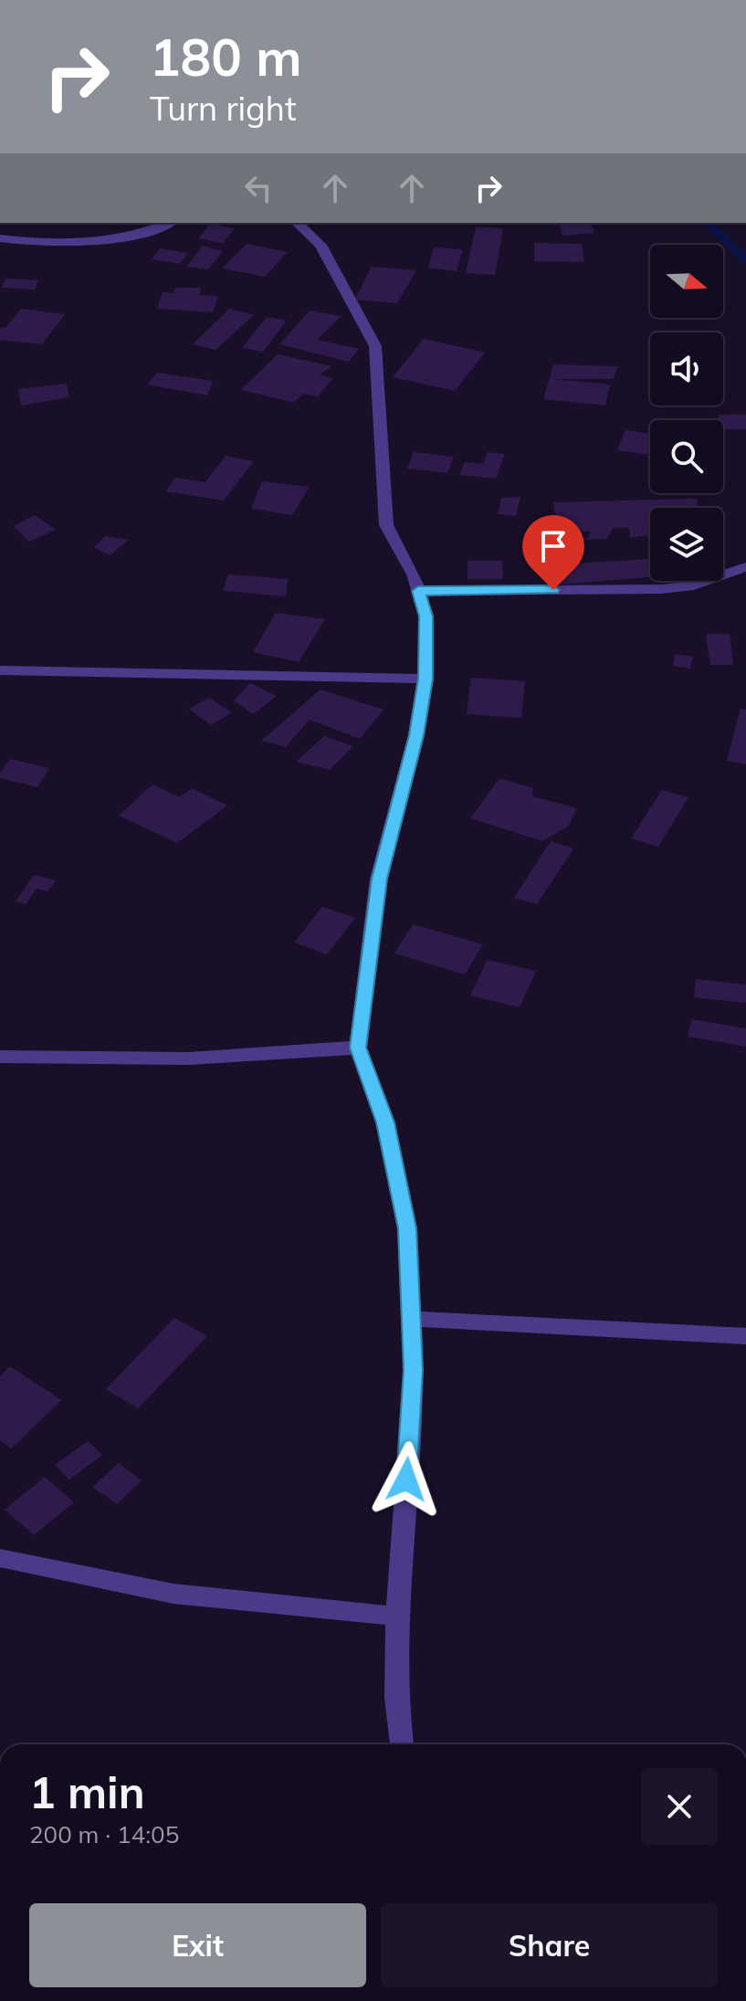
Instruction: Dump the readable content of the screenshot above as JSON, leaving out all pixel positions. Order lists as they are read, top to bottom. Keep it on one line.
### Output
{"north":"right","page":{"turn":["180 m","Turn right"],"heading":["1 min","200 m · 14:05"],"buttons":["Exit","Share"]}}
